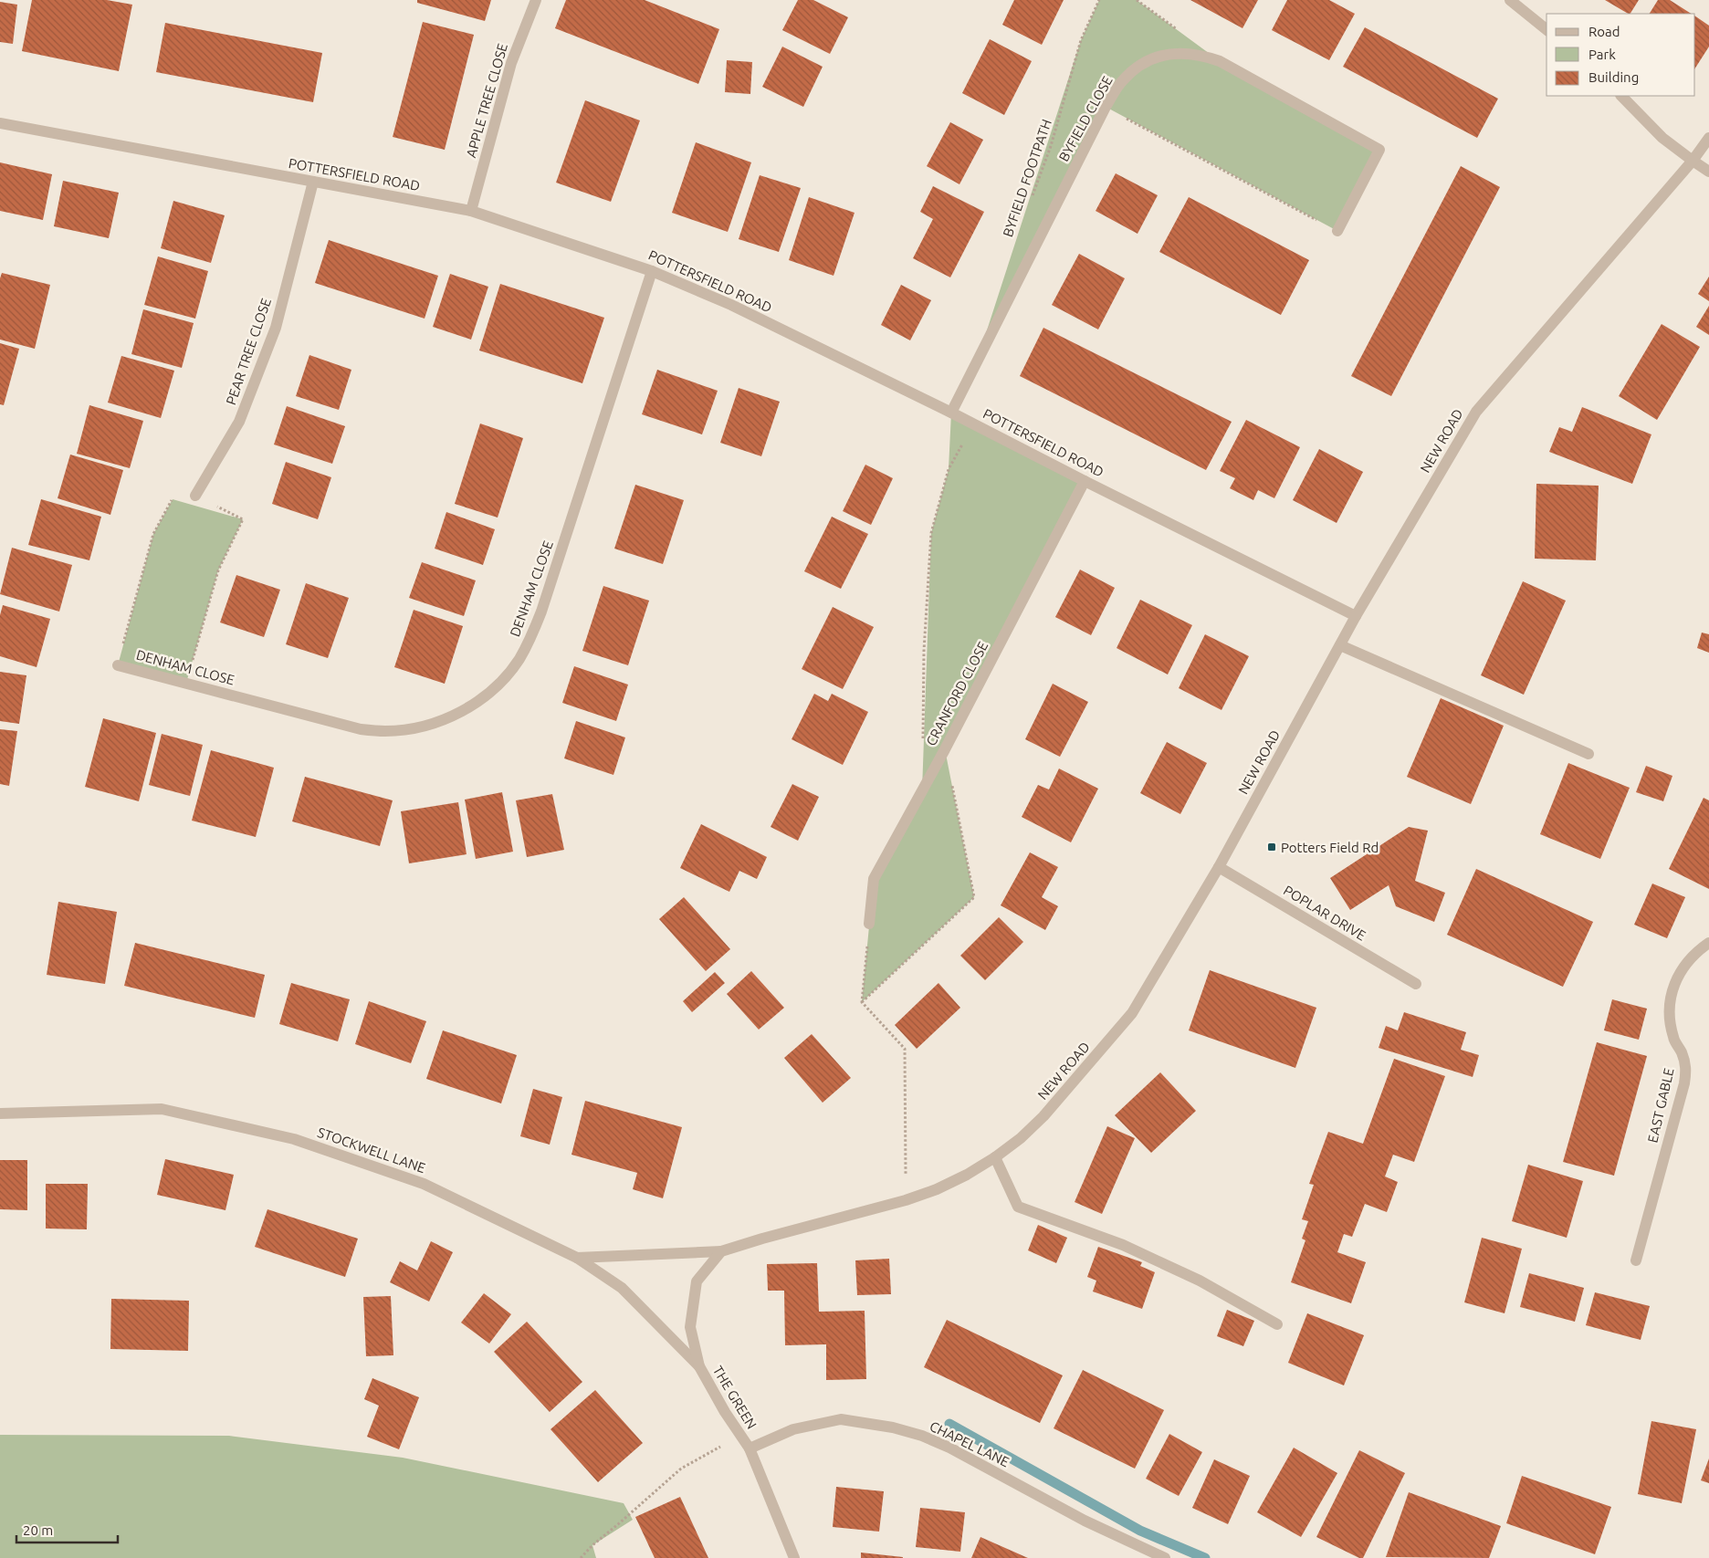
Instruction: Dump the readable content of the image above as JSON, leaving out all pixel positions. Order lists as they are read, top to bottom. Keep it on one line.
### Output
{"streets":{"street":["APPLE TREE CLOSE","BYFIELD CLOSE","POTTERSFIELD ROAD","PEAR TREE CLOSE","NEW ROAD","DENHAM CLOSE","CRANFORD CLOSE","POPLAR DRIVE","EAST GABLE","STOCKWELL LANE","THE GREEN","CHAPEL LANE"],"path":["BYFIELD FOOTPATH"]},"crossings":[["APPLE TREE CLOSE","POTTERSFIELD ROAD"],["BYFIELD CLOSE","POTTERSFIELD ROAD"],["POTTERSFIELD ROAD","PEAR TREE CLOSE"],["POTTERSFIELD ROAD","NEW ROAD"],["POTTERSFIELD ROAD","DENHAM CLOSE"],["POTTERSFIELD ROAD","CRANFORD CLOSE"],["NEW ROAD","POPLAR DRIVE"],["NEW ROAD","STOCKWELL LANE"],["NEW ROAD","THE GREEN"],["STOCKWELL LANE","THE GREEN"],["THE GREEN","CHAPEL LANE"]],"places":{"transit":["Potters Field Rd"]},"legend":["Road","Park","Building"],"scale_bar":"20 m"}
